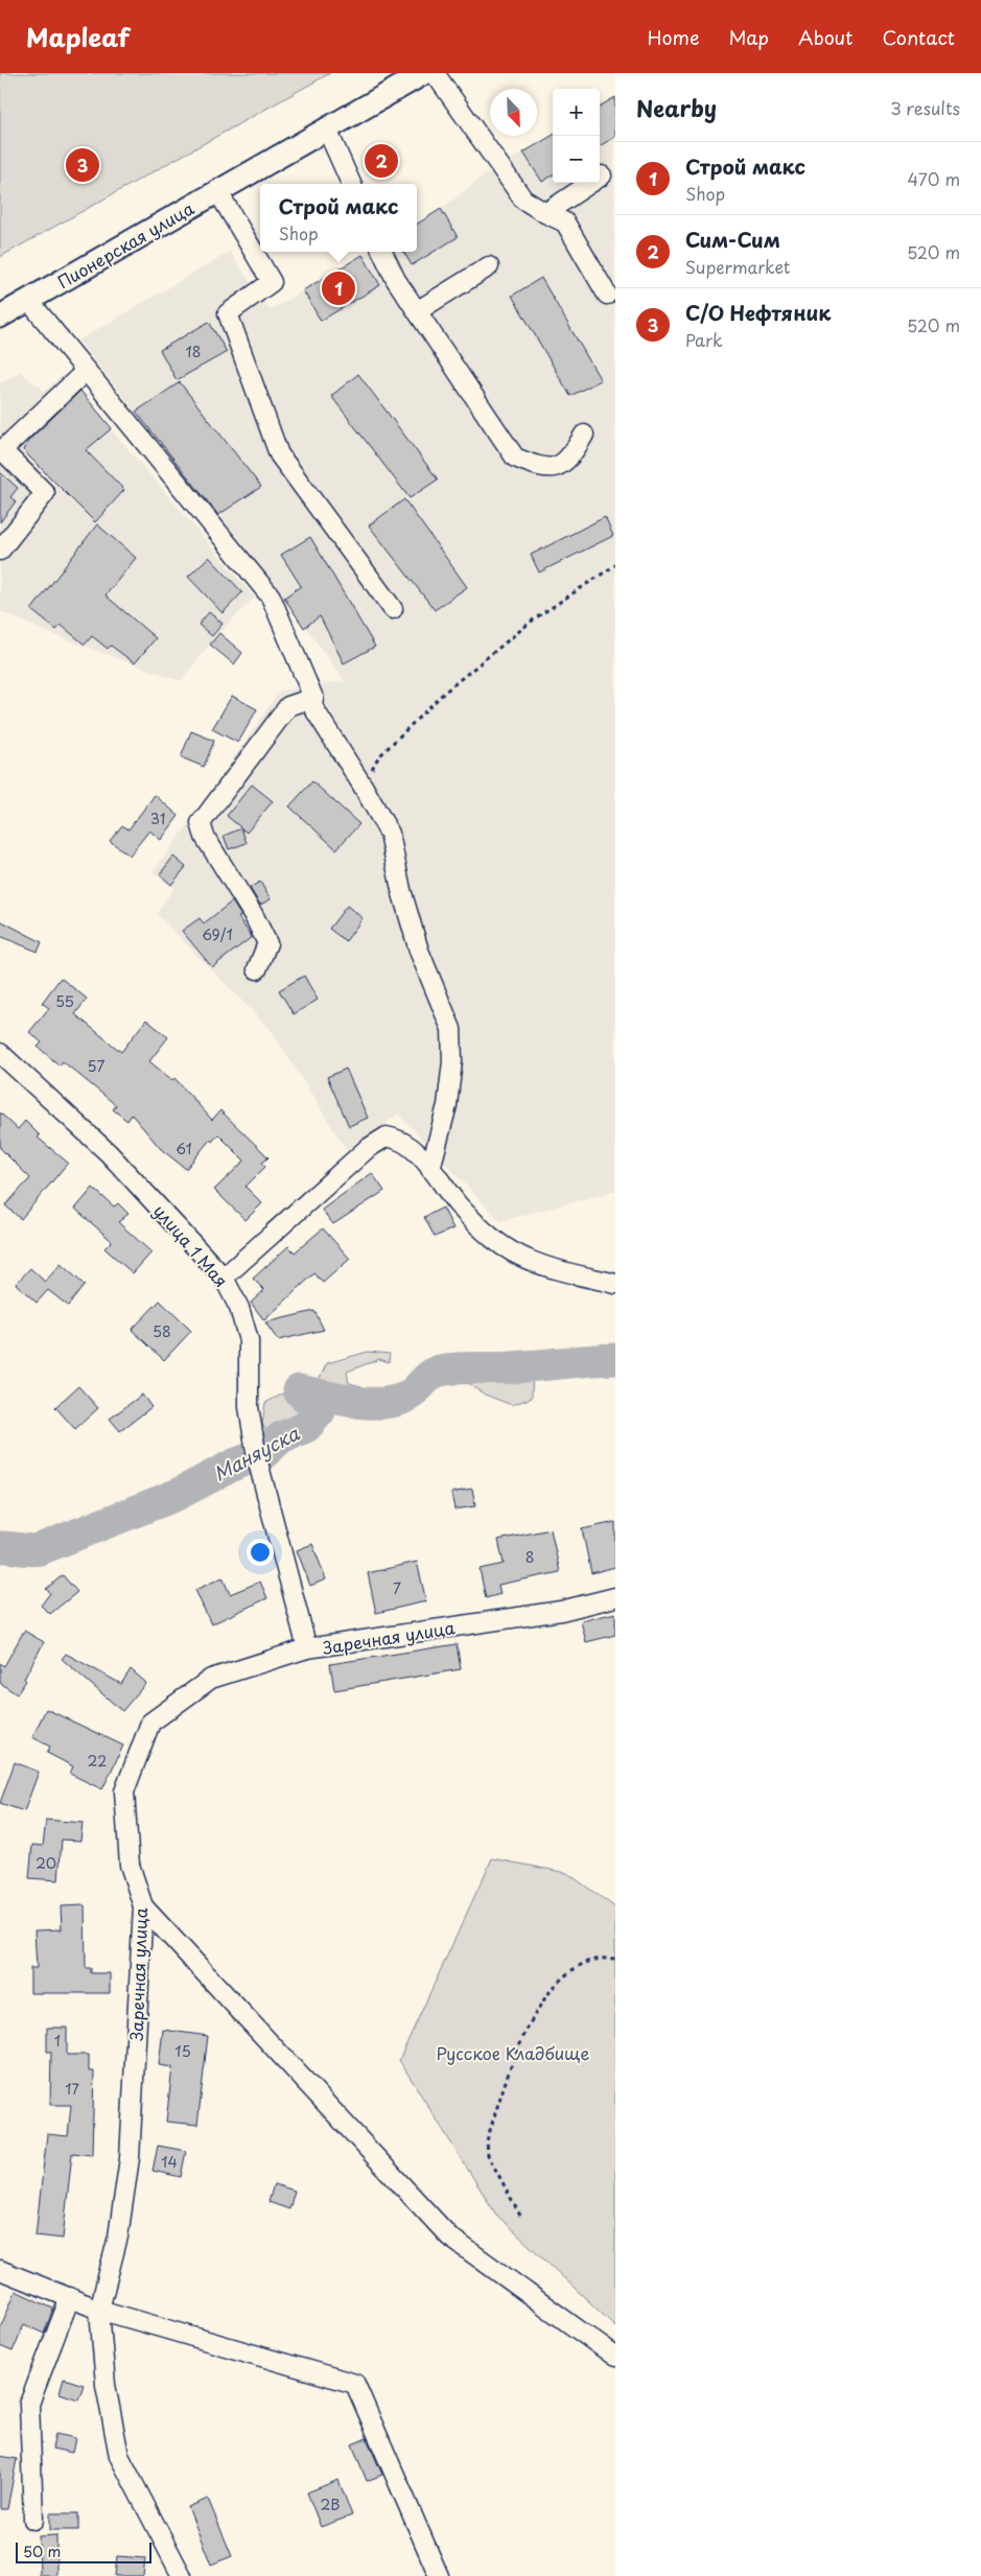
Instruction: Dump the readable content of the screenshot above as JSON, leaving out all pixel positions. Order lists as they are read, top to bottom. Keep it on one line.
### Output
{"streets":{"main road":["Пионерская улица"],"street":["улица 1 Мая","Заречная улица"]},"crossings":[["улица 1 Мая","Заречная улица"]],"water":["Маняуска"],"parks":["Русское Кладбище"],"house_numbers":["18","31","69/1","55","57","61","58","8","7","22","20","1","15","17","14","2В"],"scale_bar":"50 m","north":"bottom right","page":{"header":"Mapleaf","nav":["Home","Map","About","Contact"],"heading":["Nearby","3 results"],"map_buttons":["+","−"],"list":[{"mark":"1","name":"Строй макс","note":"Shop","value":"470 m"},{"mark":"2","name":"Сим-Сим","note":"Supermarket","value":"520 m"},{"mark":"3","name":"С/О Нефтяник","note":"Park","value":"520 m"}],"pins":["2","3","1"],"popup":["Строй макс","Shop"],"scale":"50 m"}}
